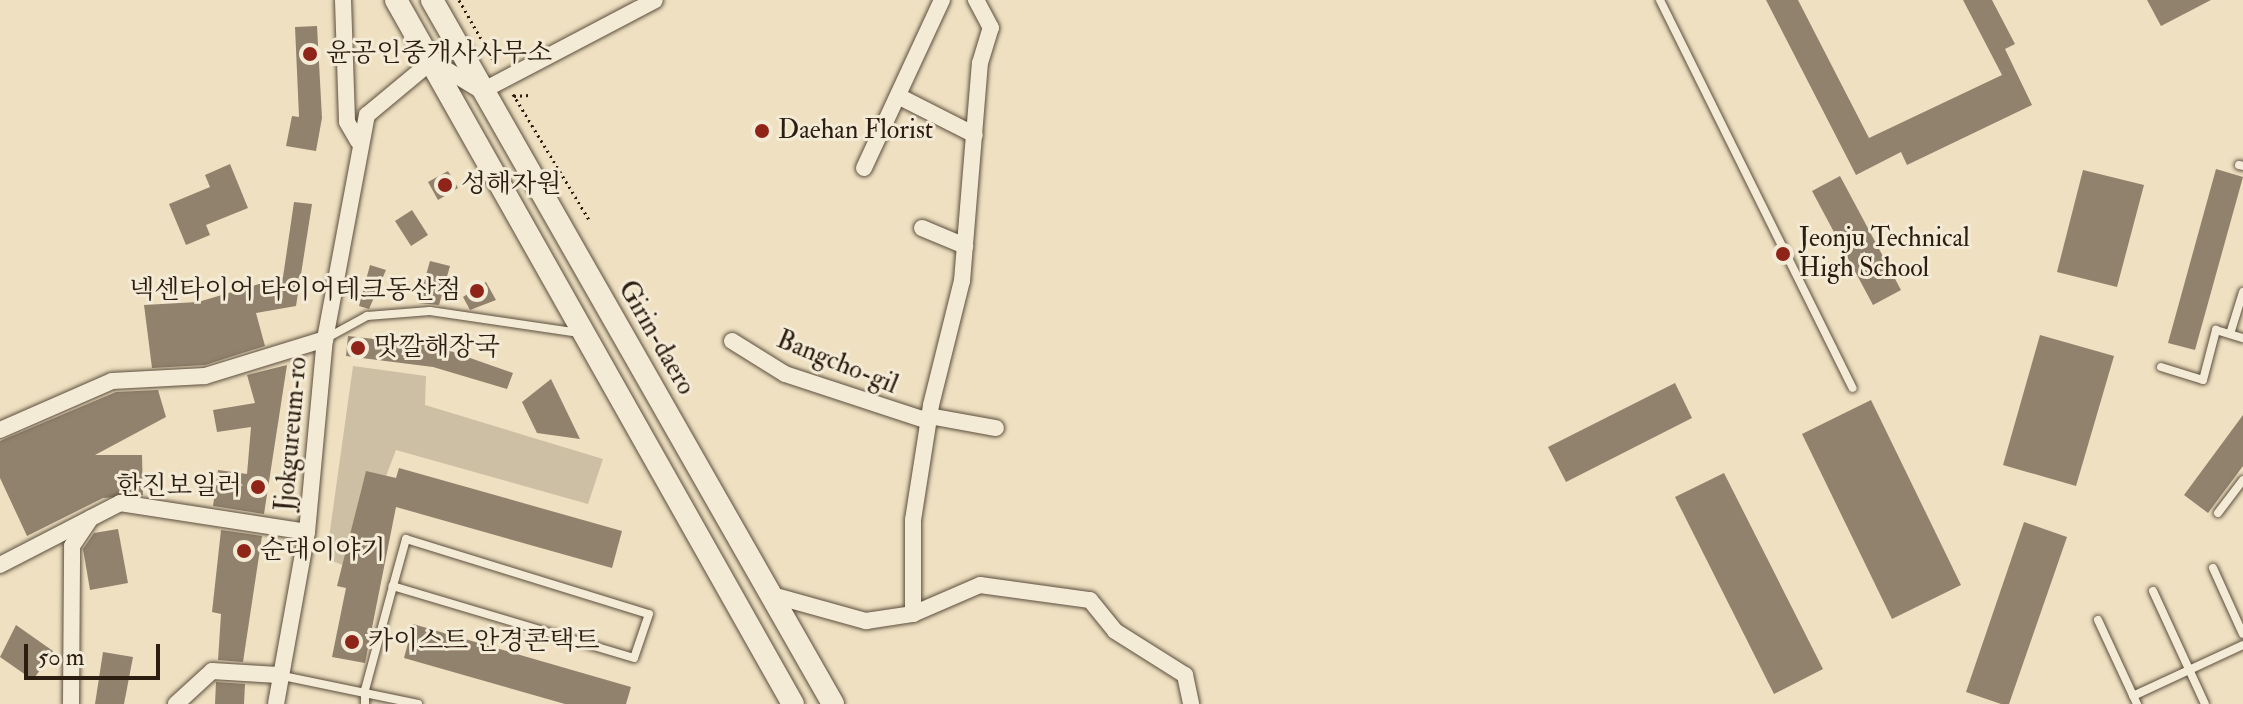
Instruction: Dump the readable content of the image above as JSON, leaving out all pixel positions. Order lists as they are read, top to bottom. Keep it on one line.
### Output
{"streets":{"street":["Girin-daero","Bangcho-gil","Jjokgureum-ro"]},"places":["윤공인중개사사무소","Daehan Florist","성해자원","Jeonju Technical High School","넥센타이어 타이어테크동산점","맛깔해장국","한진보일러","순대이야기","카이스트 안경콘택트"],"scale_bar":"50 m"}
